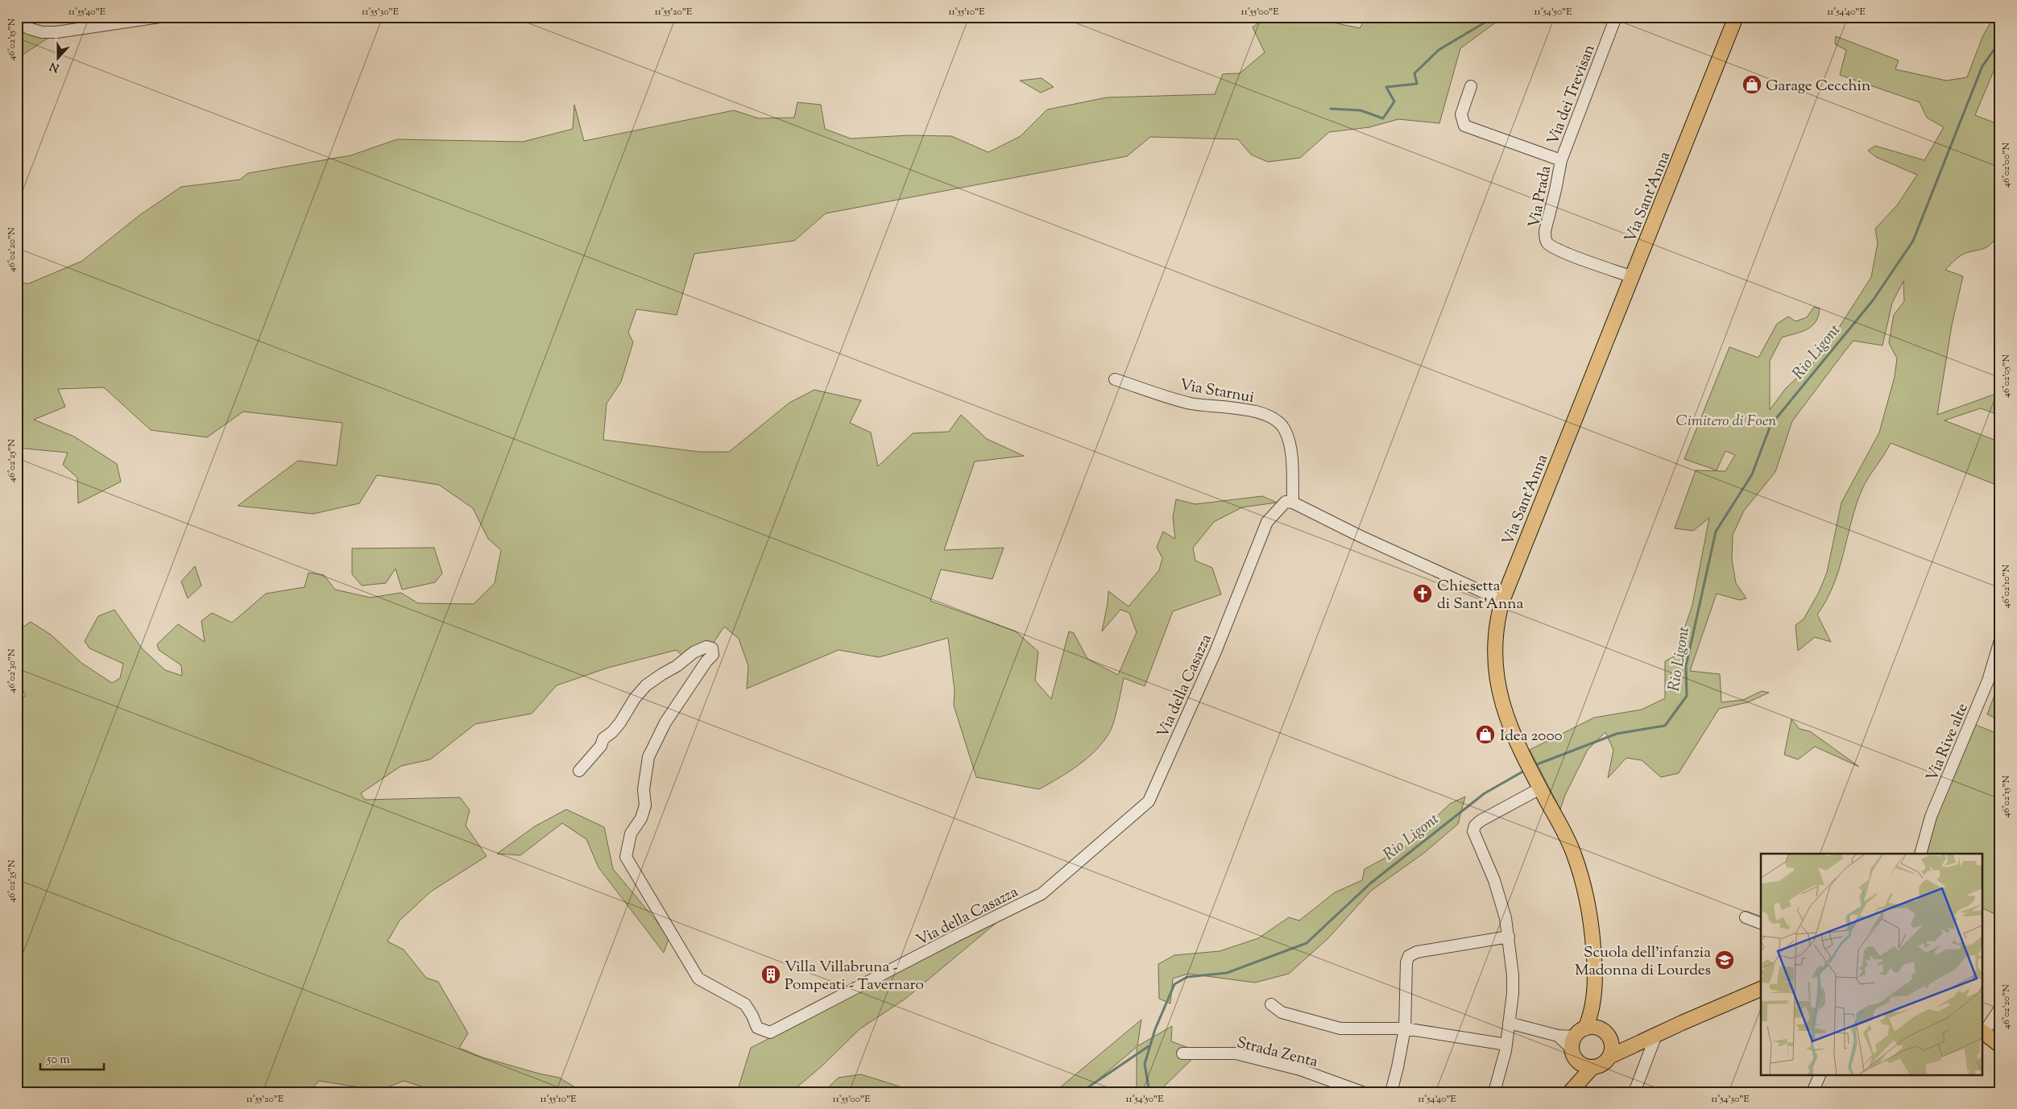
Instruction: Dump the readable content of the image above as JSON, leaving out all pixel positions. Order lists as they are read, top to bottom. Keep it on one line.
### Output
{"streets":{"main road":["Via Sant'Anna"],"street":["Via dei Trevisan","Via Prada","Via Starnui","Via della Casazza","Via Rive alte","Strada Zenta"]},"crossings":[["Via dei Trevisan","Via Prada"],["Via Prada","Via Sant'Anna"],["Via Starnui","Via della Casazza"]],"water":["Rio Ligont"],"parks":["Cimitero di Foen"],"places":{"shop":["Garage Cecchin","Idea 2000"],"church":["Chiesetta di Sant'Anna"],"school or university":["Scuola dell'infanzia Madonna di Lourdes"],"building":["Villa Villabruna - Pompeati - Tavernaro"]},"scale_bar":"50 m","north":"bottom","coordinates":["11°55'40\"E","11°55'30\"E","11°55'20\"E","11°55'10\"E","11°55'00\"E","11°54'50\"E","11°54'40\"E","46°02'15\"N","46°02'00\"N","46°02'20\"N","46°02'05\"N","46°02'25\"N","46°02'10\"N","46°02'30\"N","46°02'35\"N","11°54'30\"E"]}
